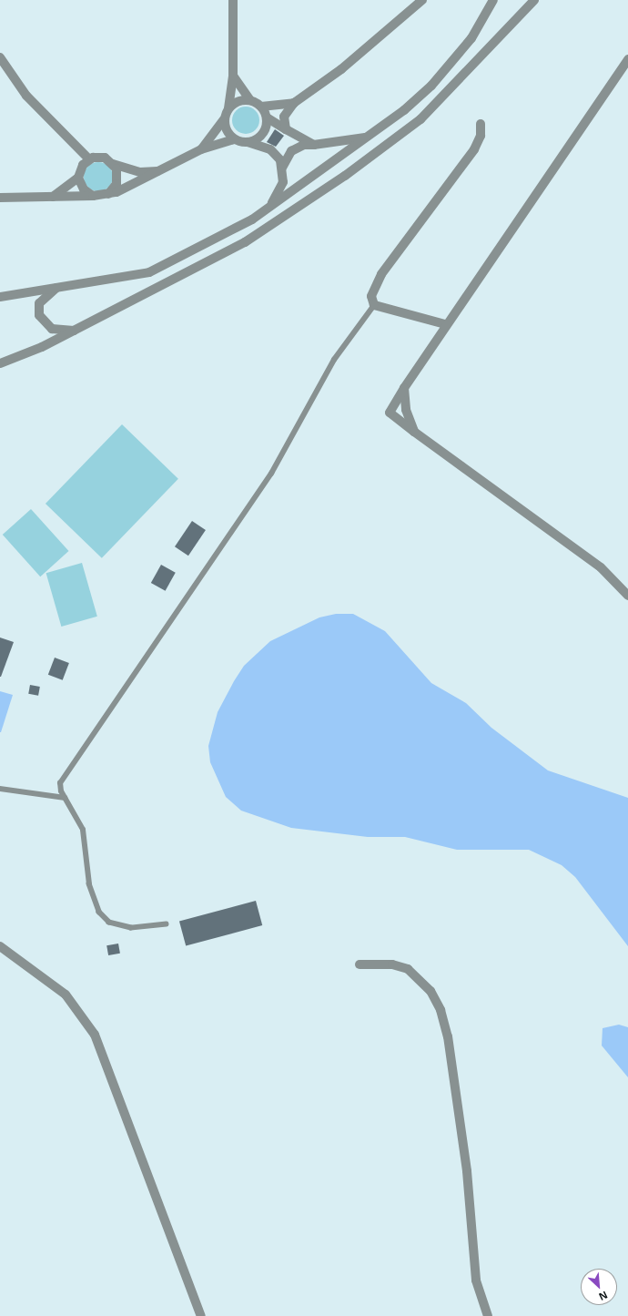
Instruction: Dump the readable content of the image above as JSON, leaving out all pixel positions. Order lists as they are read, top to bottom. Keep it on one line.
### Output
{"north":"bottom right"}
